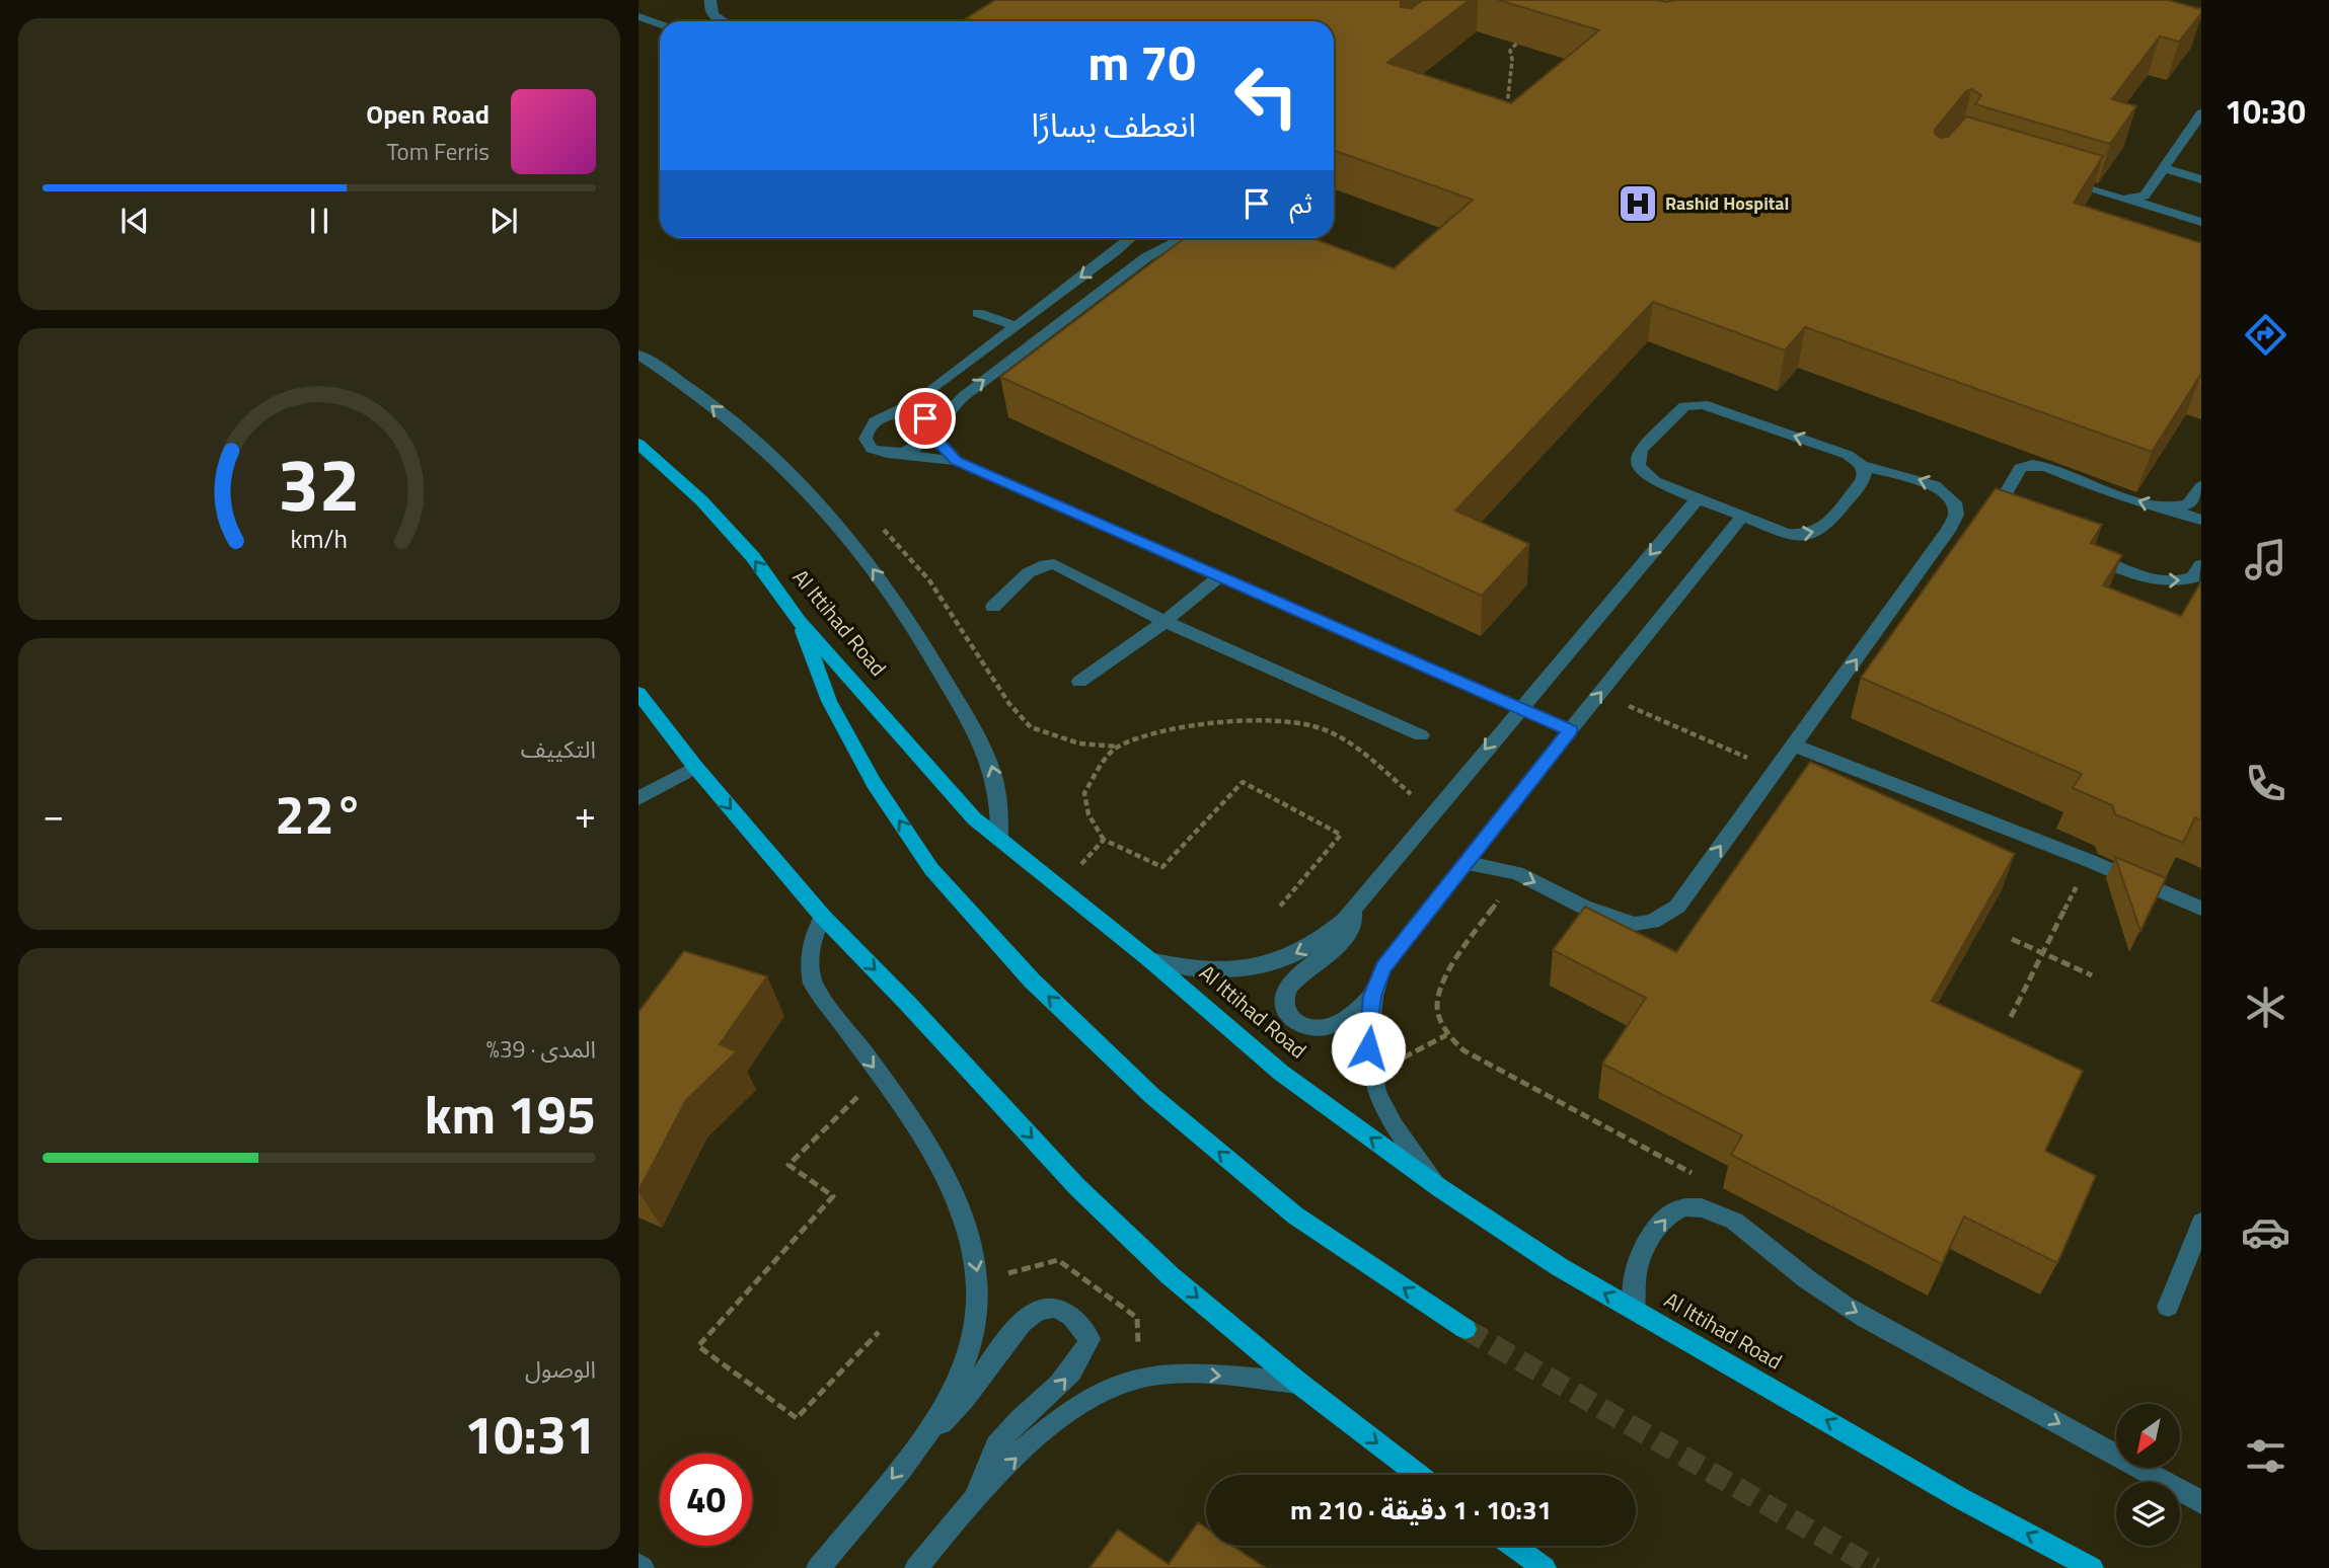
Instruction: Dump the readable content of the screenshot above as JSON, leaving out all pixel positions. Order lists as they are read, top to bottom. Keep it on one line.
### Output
{"streets":{"main road":["Al Ittihad Road"]},"places":{"hospital":["Rashid Hospital"]},"north":"bottom left","page":{"tabs":"10:30","turn":["70 m","انعطف يسارًا"],"song":["Open Road","Tom Ferris"],"then":"ثم","tile":["التكييف",["المدى · 39%","195 km"],["الوصول","10:31"]],"heat":["−","22°","+"],"limit":"40","trip":"10:31 · 1 دقيقة · 210 m","gauge":["32","km/h"]}}
